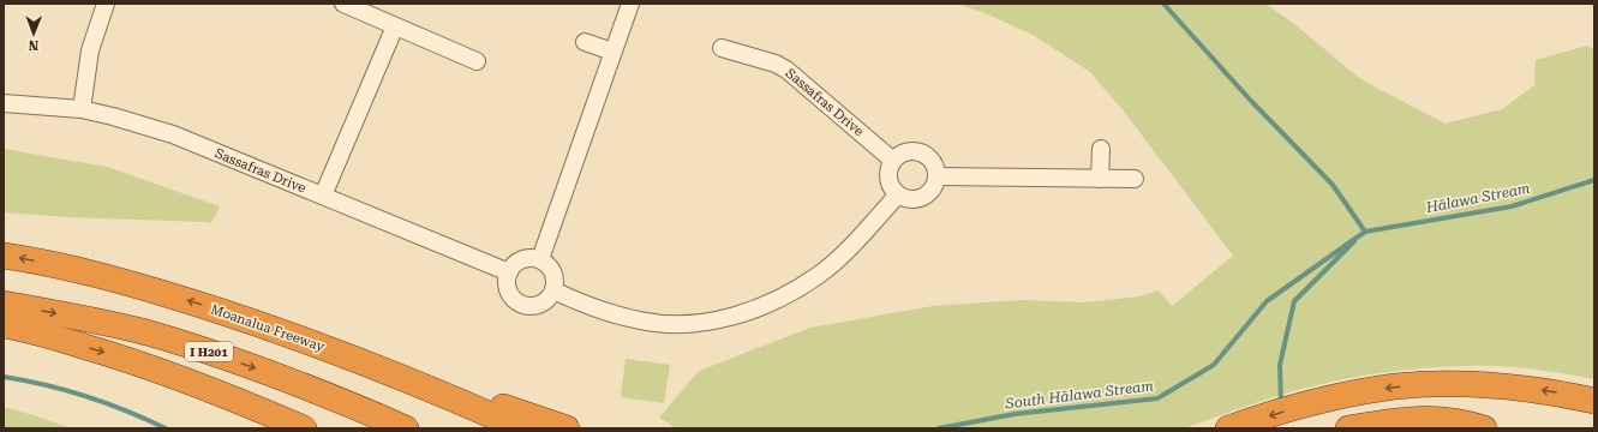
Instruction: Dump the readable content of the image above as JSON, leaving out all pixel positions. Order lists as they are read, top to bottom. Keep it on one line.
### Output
{"streets":{"highway":["Moanalua Freeway","I H201"],"street":["Sassafras Drive"]},"water":["Hālawa Stream","South Hālawa Stream"],"north":"bottom"}
